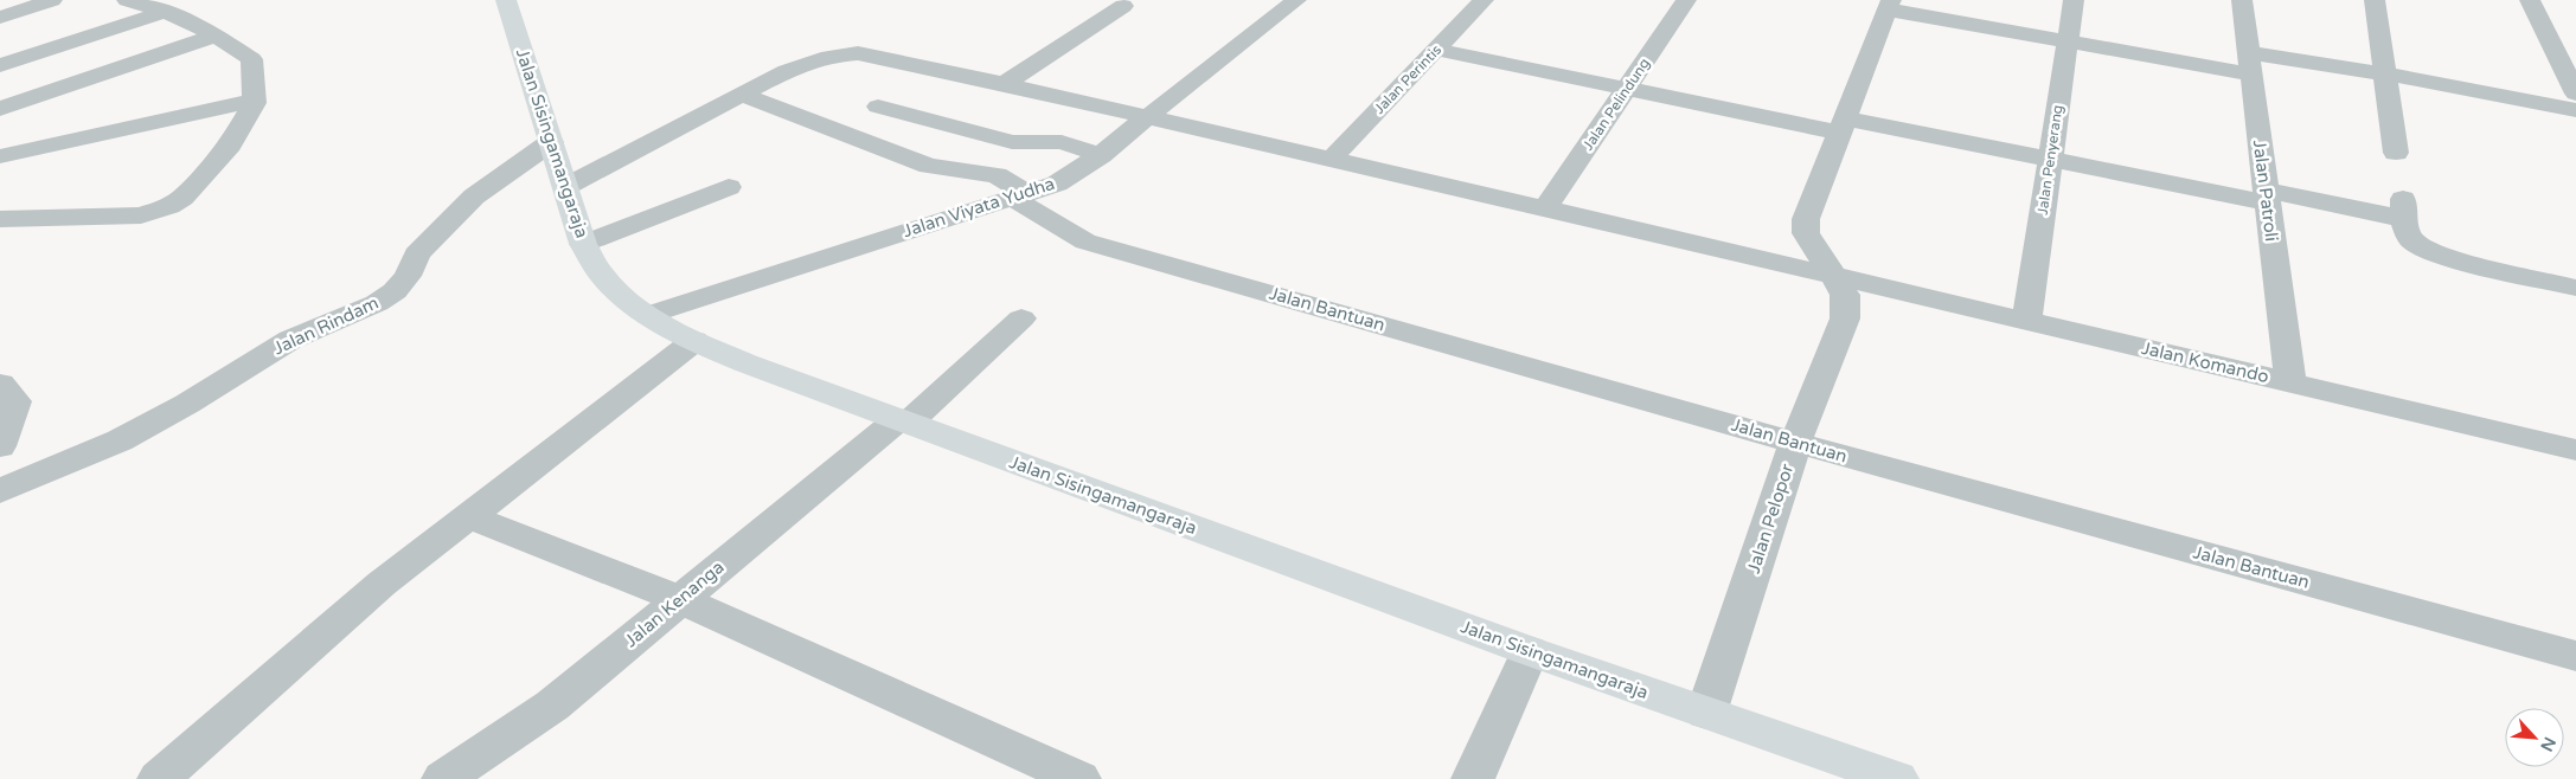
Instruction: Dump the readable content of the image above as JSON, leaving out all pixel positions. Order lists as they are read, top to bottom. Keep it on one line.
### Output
{"streets":{"highway":["Jalan Sisingamangaraja"],"street":["Jalan Perintis","Jalan Pelindung","Jalan Penyerang","Jalan Patroli","Jalan Viyata Yudha","Jalan Bantuan","Jalan Rindam","Jalan Komando","Jalan Pelopor","Jalan Kenanga"]},"crossings":[["Jalan Sisingamangaraja","Jalan Viyata Yudha"],["Jalan Sisingamangaraja","Jalan Rindam"],["Jalan Sisingamangaraja","Jalan Pelopor"],["Jalan Sisingamangaraja","Jalan Kenanga"],["Jalan Penyerang","Jalan Komando"],["Jalan Patroli","Jalan Komando"],["Jalan Viyata Yudha","Jalan Bantuan"],["Jalan Bantuan","Jalan Pelopor"],["Jalan Komando","Jalan Pelopor"]],"north":"bottom right"}
